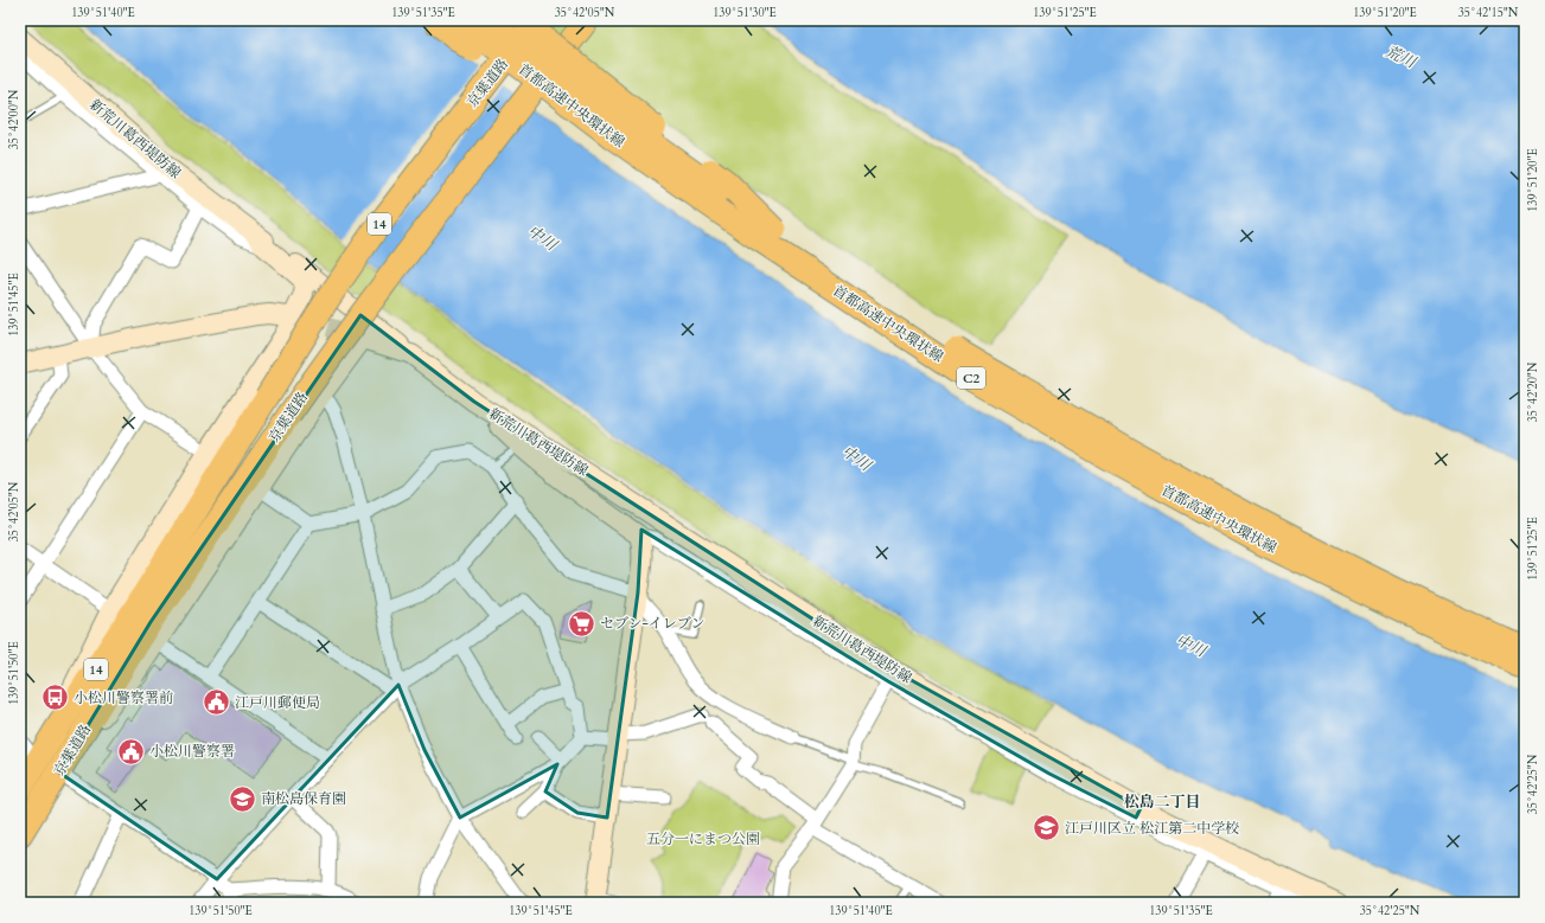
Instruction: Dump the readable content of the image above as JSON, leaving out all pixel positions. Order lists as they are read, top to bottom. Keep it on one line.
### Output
{"streets":{"highway":["京葉道路","首都高速中央環状線","14","C2"],"street":["新荒川葛西堤防線"]},"crossings":[["京葉道路","新荒川葛西堤防線"]],"districts":["松島二丁目"],"water":["荒川","中川"],"parks":["五分一にまつ公園"],"places":{"supermarket":["セブン-イレブン"],"bus stop":["小松川警察署前"],"public building":["江戸川郵便局","小松川警察署"],"school or university":["南松島保育園","江戸川区立 松江第二中学校"]},"coordinates":["139°51'40\"E","139°51'35\"E","35°42'05\"N","139°51'30\"E","139°51'25\"E","139°51'20\"E","35°42'15\"N","35°42'00\"N","139°51'45\"E","35°42'20\"N","139°51'50\"E","35°42'25\"N"]}
